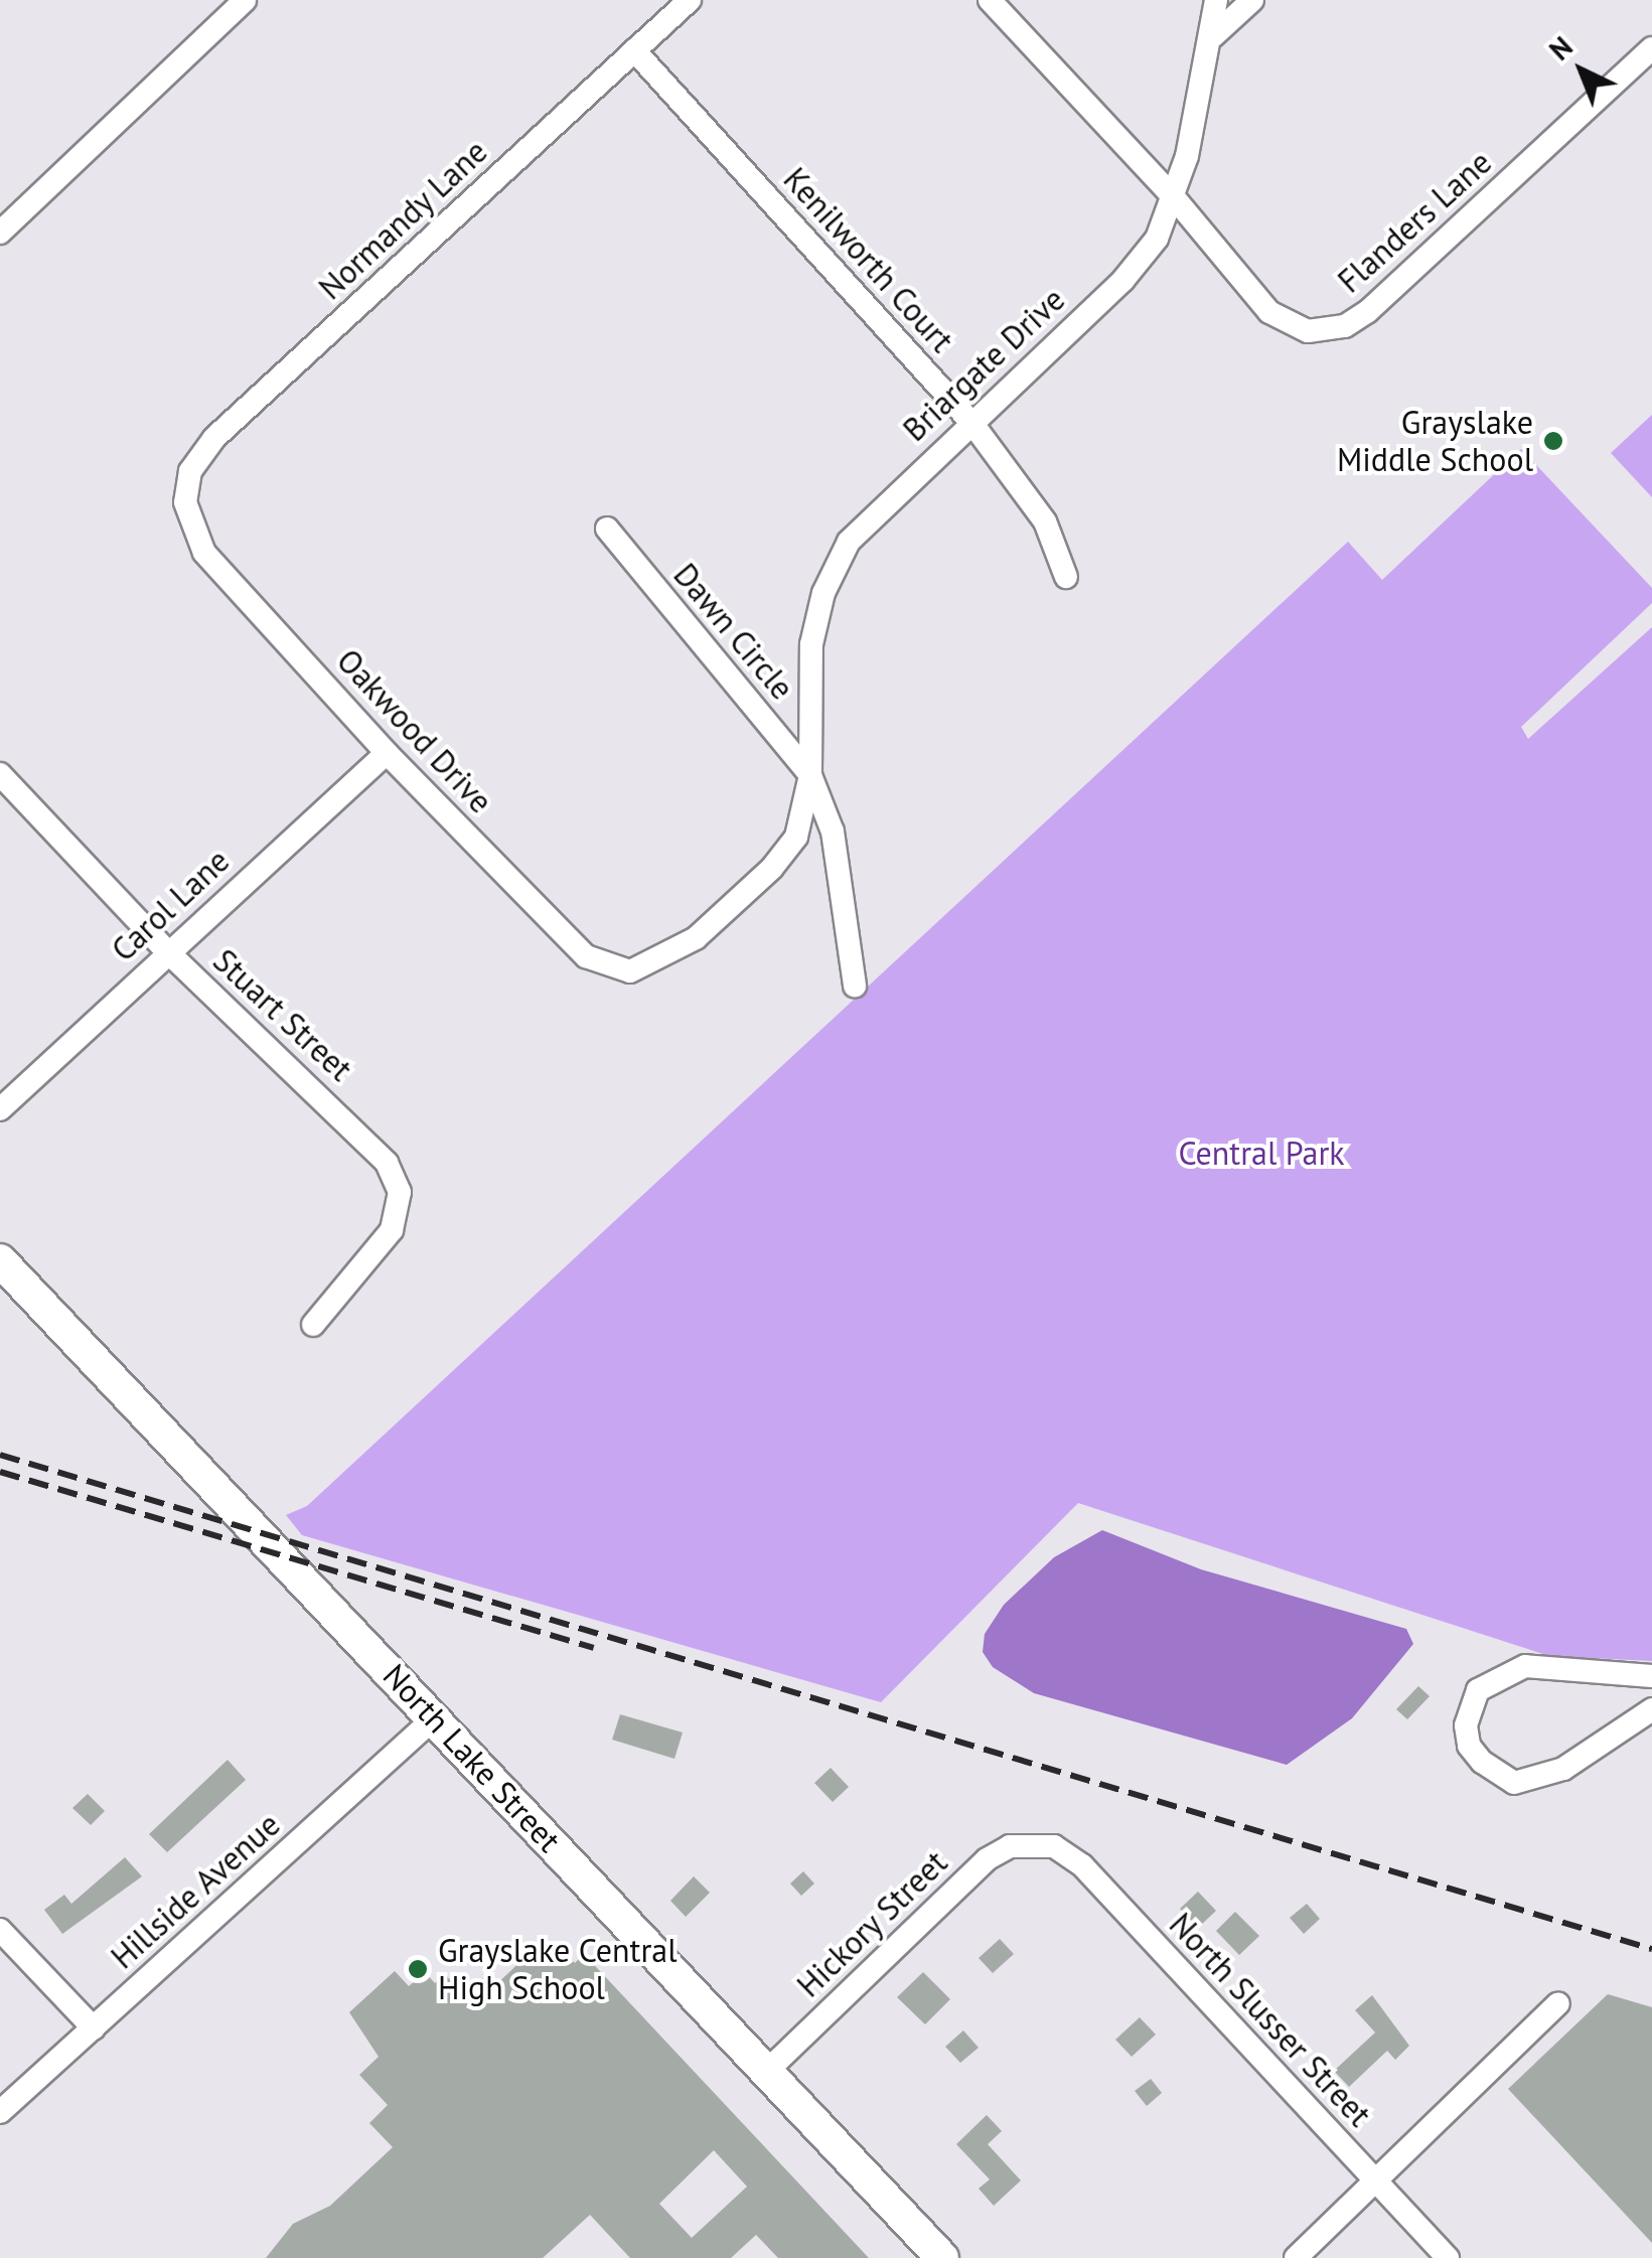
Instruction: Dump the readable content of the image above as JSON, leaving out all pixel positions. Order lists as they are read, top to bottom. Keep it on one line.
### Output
{"streets":{"street":["Normandy Lane","Flanders Lane","Kenilworth Court","Briargate Drive","Dawn Circle","Oakwood Drive","Carol Lane","Stuart Street","North Lake Street","Hillside Avenue","Hickory Street","North Slusser Street"]},"crossings":[["Normandy Lane","Kenilworth Court"],["Normandy Lane","Oakwood Drive"],["Flanders Lane","Briargate Drive"],["Kenilworth Court","Briargate Drive"],["Briargate Drive","Dawn Circle"],["Briargate Drive","Oakwood Drive"],["Oakwood Drive","Carol Lane"],["Carol Lane","Stuart Street"],["North Lake Street","Hillside Avenue"],["North Lake Street","Hickory Street"],["Hickory Street","North Slusser Street"]],"parks":["Central Park"],"places":["Grayslake Middle School","Grayslake Central High School"],"north":"top left"}
